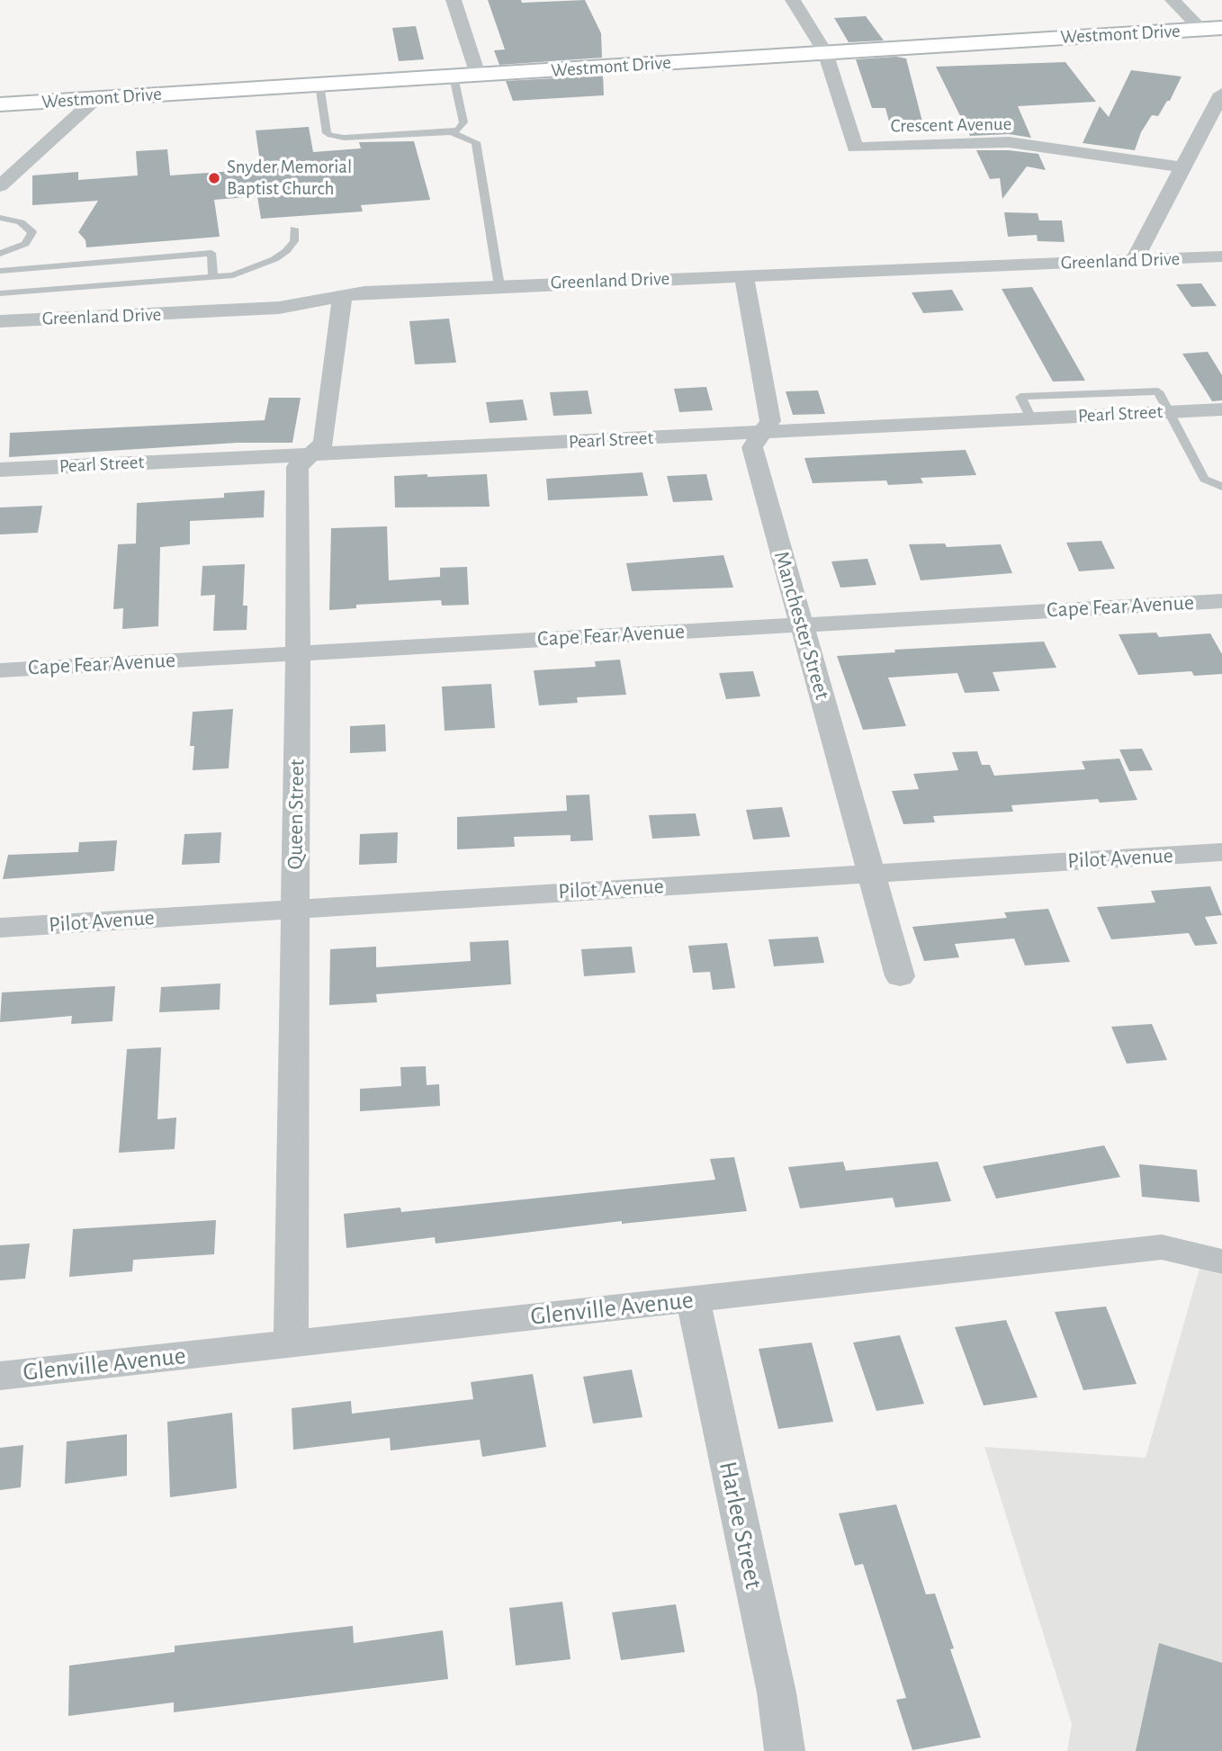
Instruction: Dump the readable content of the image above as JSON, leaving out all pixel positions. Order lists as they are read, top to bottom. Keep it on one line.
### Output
{"streets":{"street":["Westmont Drive","Crescent Avenue","Greenland Drive","Pearl Street","Cape Fear Avenue","Manchester Street","Queen Street","Pilot Avenue","Glenville Avenue","Harlee Street"]},"crossings":[["Westmont Drive","Crescent Avenue"],["Greenland Drive","Manchester Street"],["Greenland Drive","Queen Street"],["Pearl Street","Manchester Street"],["Pearl Street","Queen Street"],["Cape Fear Avenue","Manchester Street"],["Cape Fear Avenue","Queen Street"],["Manchester Street","Pilot Avenue"],["Queen Street","Pilot Avenue"],["Queen Street","Glenville Avenue"],["Glenville Avenue","Harlee Street"]],"places":["Snyder Memorial Baptist Church"]}
